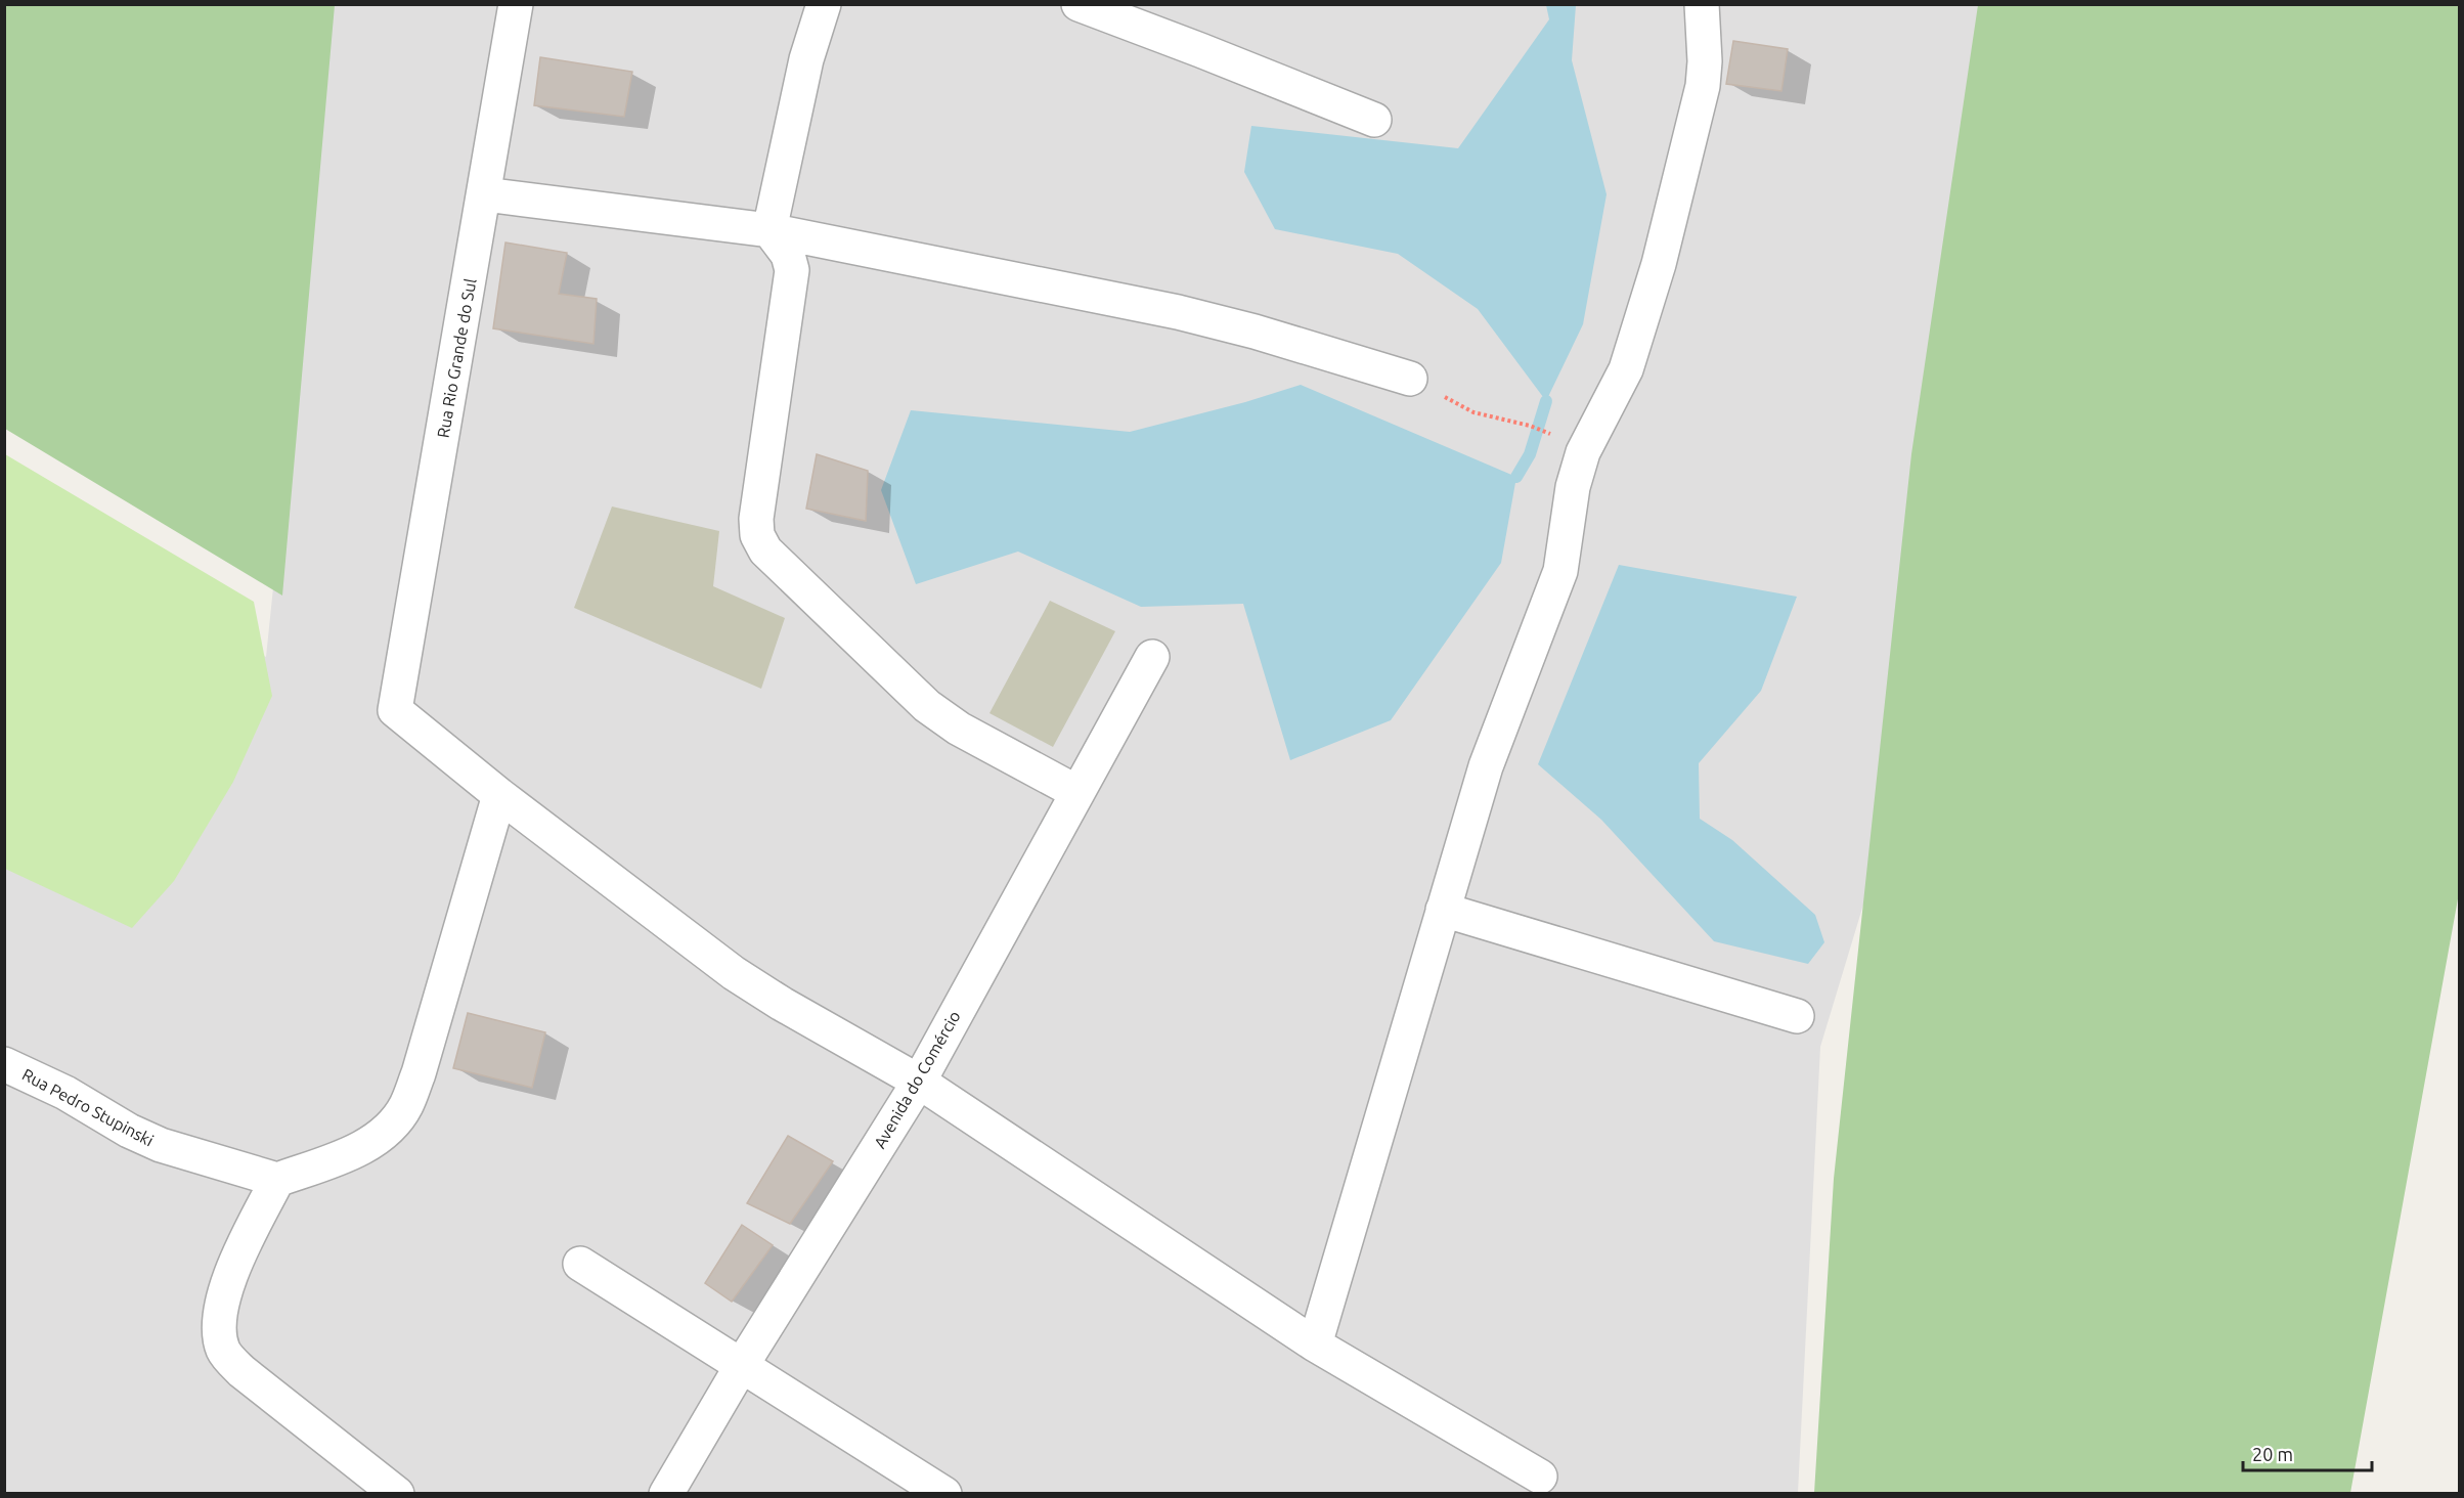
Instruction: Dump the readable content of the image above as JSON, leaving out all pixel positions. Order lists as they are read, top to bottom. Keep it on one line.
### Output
{"streets":{"street":["Rua Rio Grande do Sul","Avenida do Comércio","Rua Pedro Stupinski"]},"scale_bar":"20 m"}
